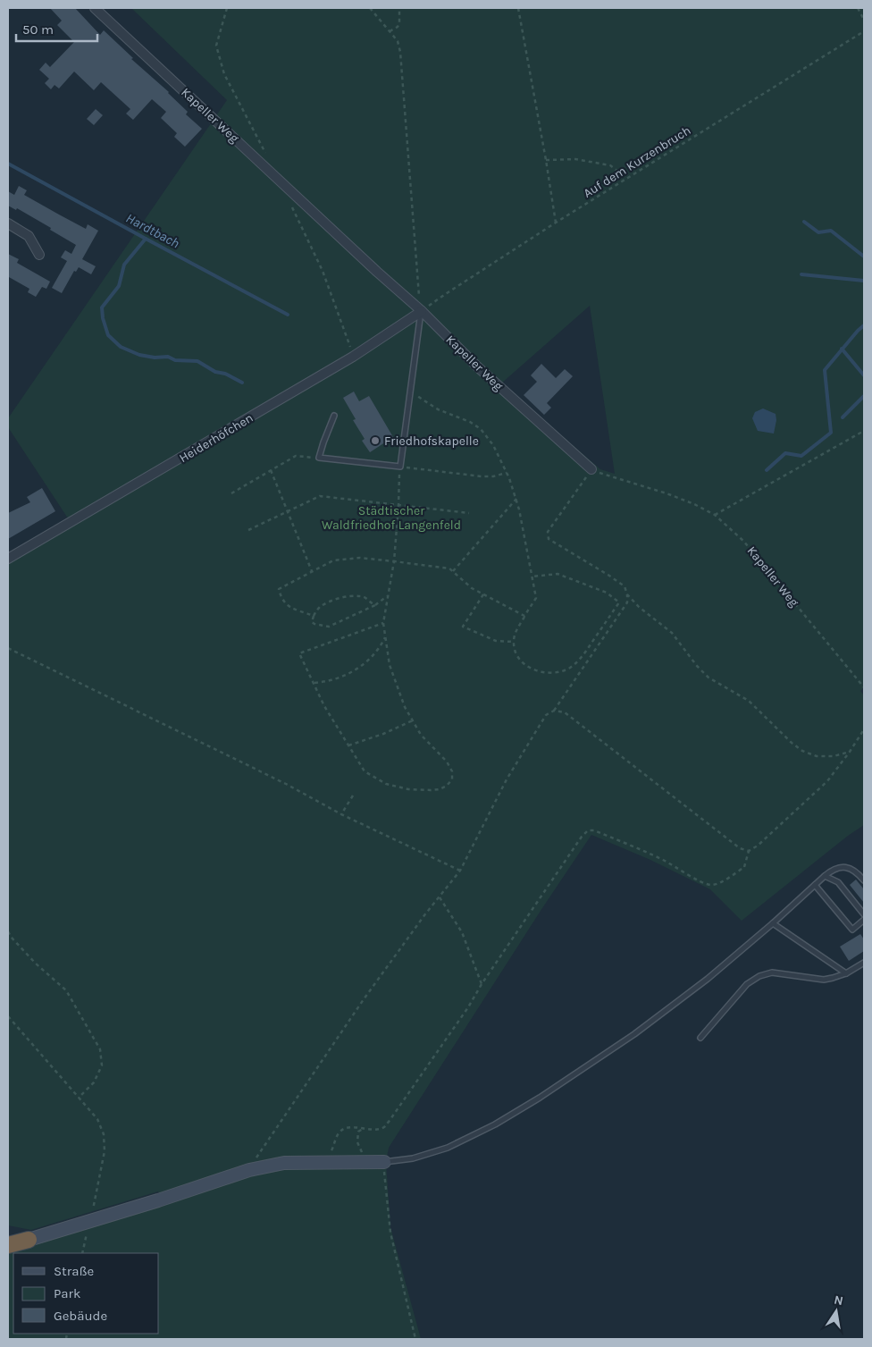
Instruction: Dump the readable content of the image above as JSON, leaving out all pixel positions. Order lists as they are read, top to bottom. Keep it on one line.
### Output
{"streets":{"street":["Kapeller Weg","Heiderhöfchen"],"path":["Auf dem Kurzenbruch"]},"crossings":[["Kapeller Weg","Auf dem Kurzenbruch"],["Kapeller Weg","Heiderhöfchen"],["Auf dem Kurzenbruch","Heiderhöfchen"]],"water":["Hardtbach"],"parks":["Städtischer Waldfriedhof Langenfeld"],"places":["Friedhofskapelle"],"legend":["Straße","Park","Gebäude"],"scale_bar":"50 m","north":"top"}
